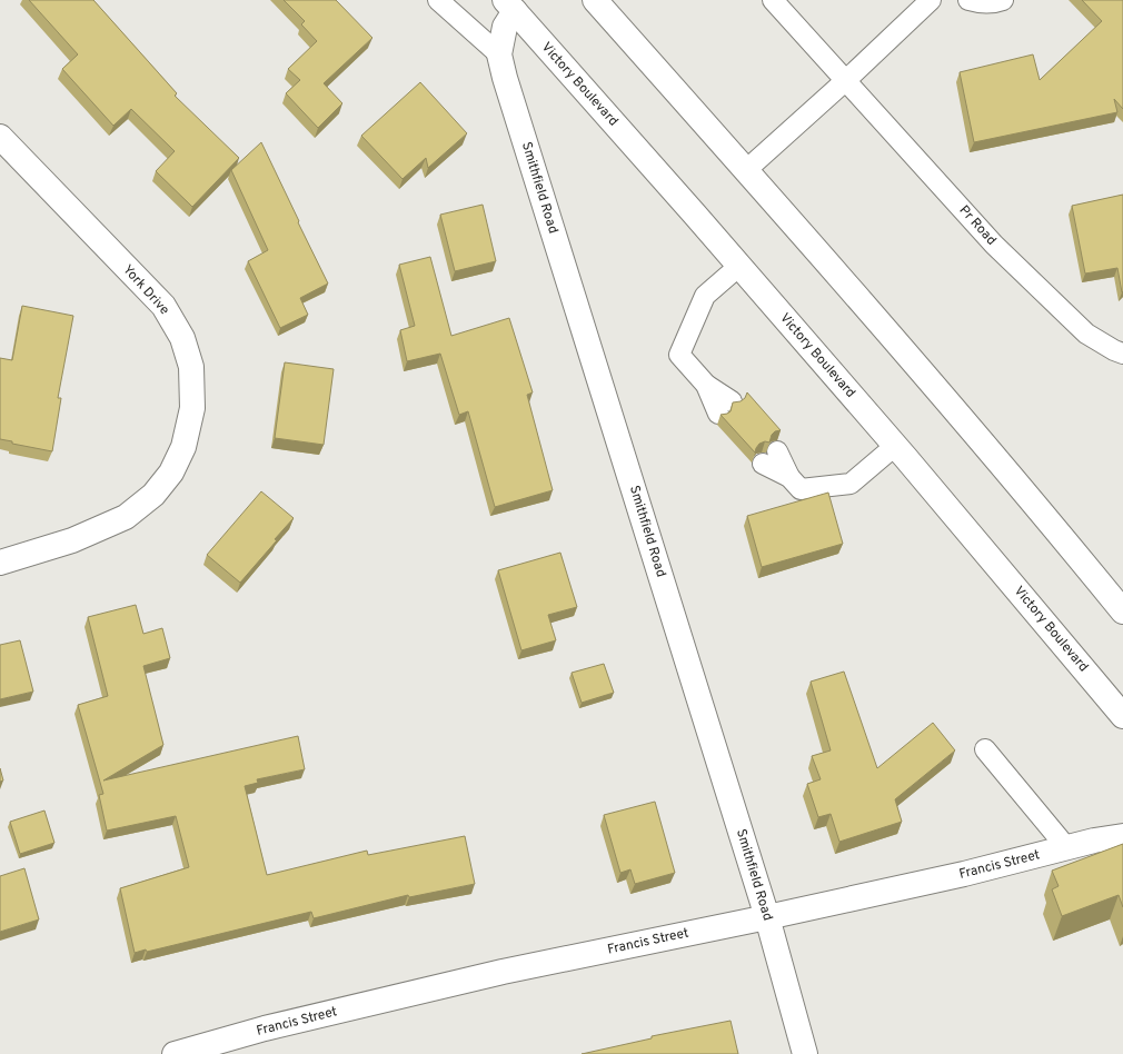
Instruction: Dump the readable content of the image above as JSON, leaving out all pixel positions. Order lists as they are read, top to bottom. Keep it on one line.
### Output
{"streets":{"street":["Victory Boulevard","Smithfield Road","York Drive","Francis Street"],"lane":["Pr Road"]},"crossings":[["Victory Boulevard","Smithfield Road"],["Smithfield Road","Francis Street"]]}
